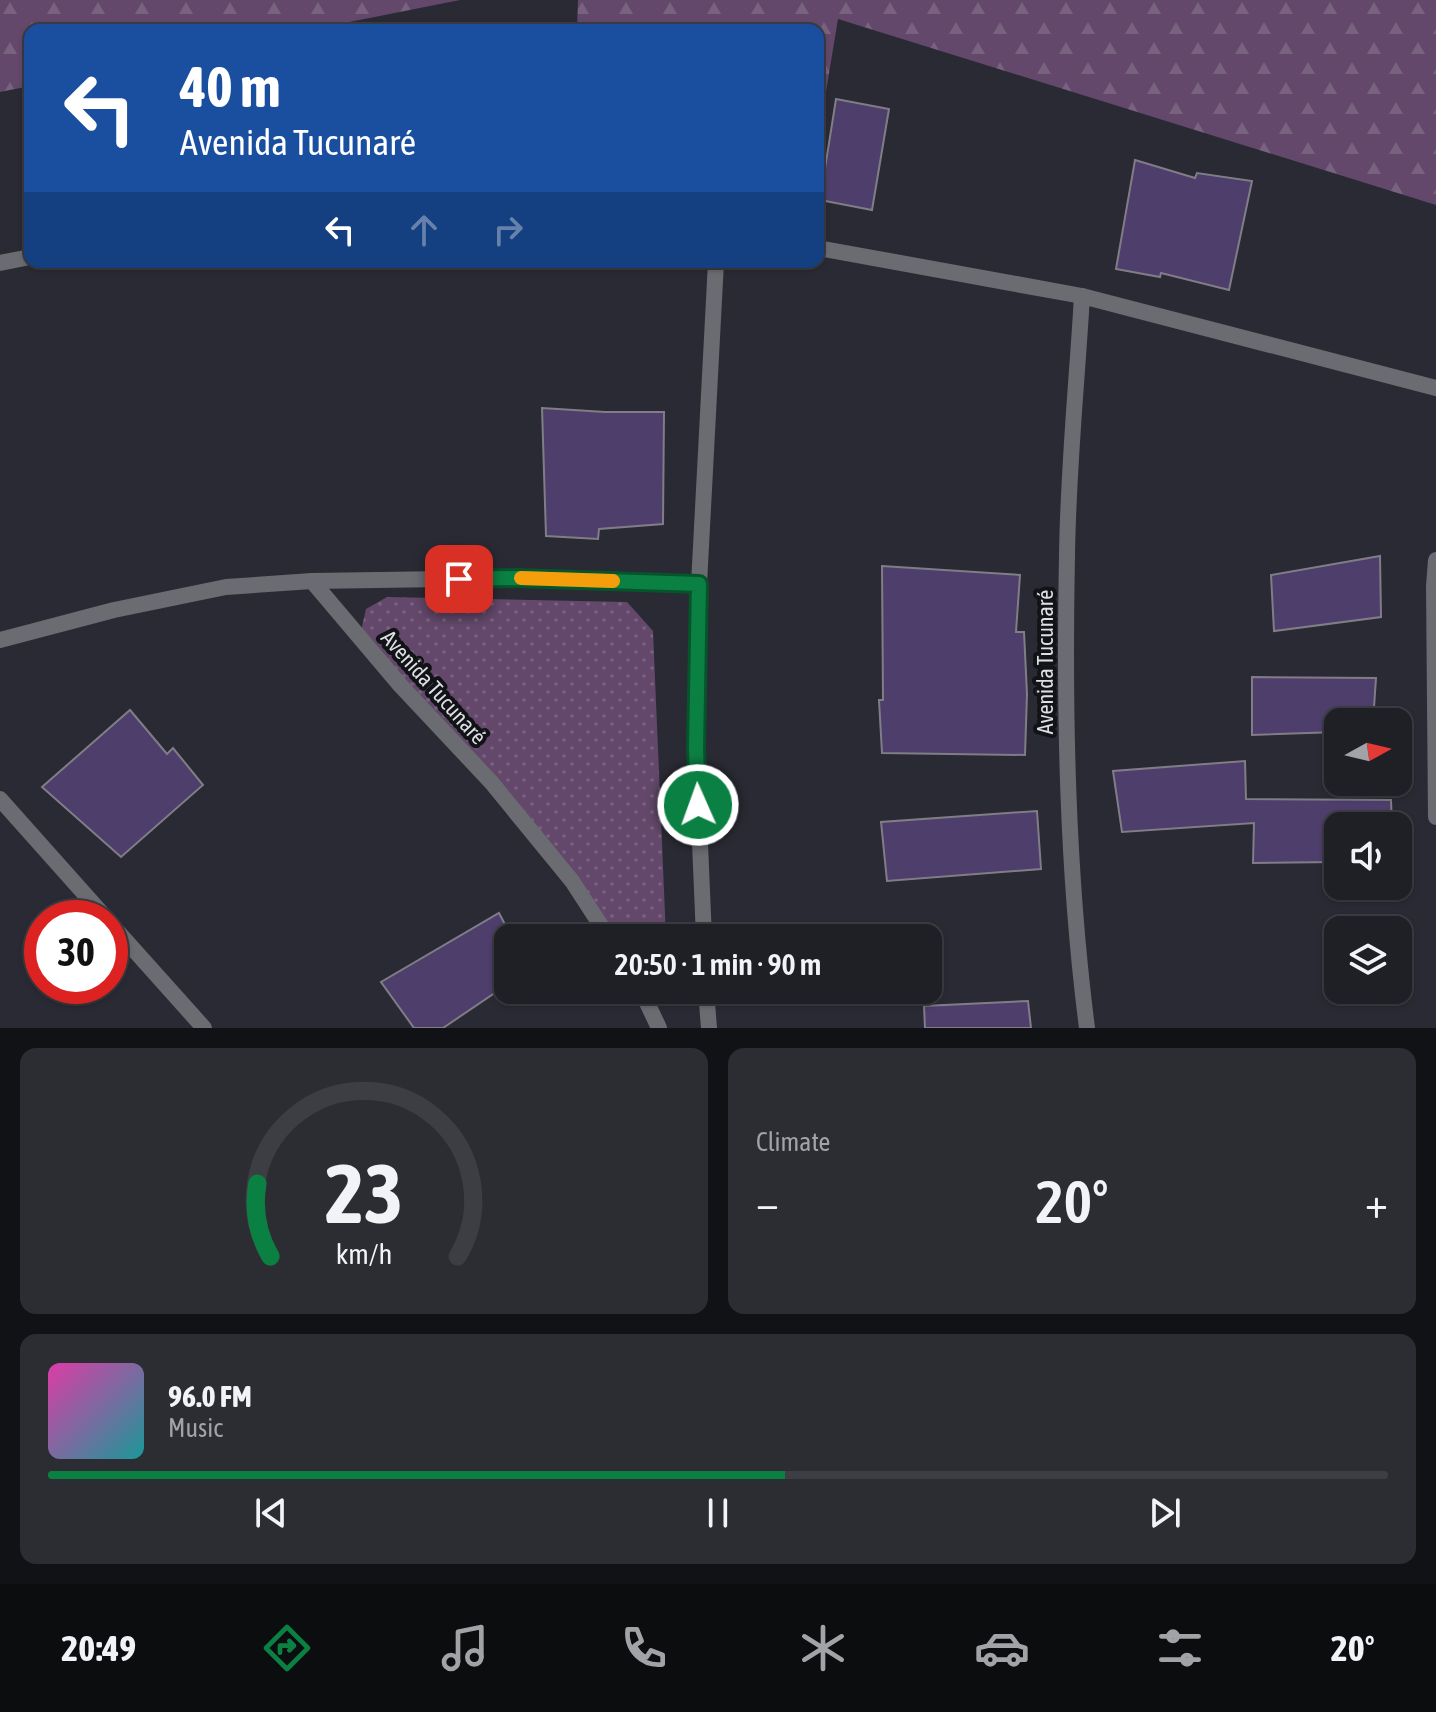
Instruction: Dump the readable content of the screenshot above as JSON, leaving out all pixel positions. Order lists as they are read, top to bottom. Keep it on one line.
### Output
{"streets":{"street":["Avenida Tucunaré"]},"north":"right","page":{"turn":["40 m","Avenida Tucunaré"],"limit":"30","trip":"20:50 · 1 min · 90 m","tile":"Climate","heat":["−","20°","+"],"song":["96.0 FM","Music"],"tabs":["20:49","20°"],"gauge":["23","km/h"]}}
